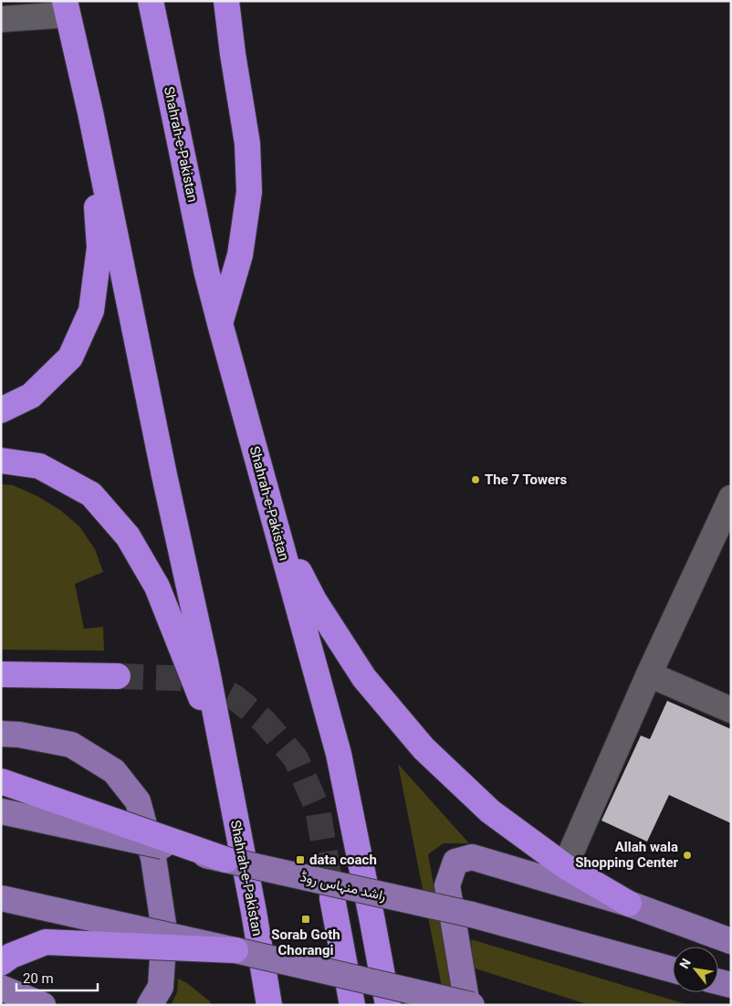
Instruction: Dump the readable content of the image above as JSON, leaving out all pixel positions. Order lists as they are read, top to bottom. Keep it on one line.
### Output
{"streets":{"highway":["Shahrah-e-Pakistan"],"main road":["راشد منہاس روڈ"]},"places":{"other":["The 7 Towers","Allah wala Shopping Center"],"transit":["data coach","Sorab Goth Chorangi"]},"scale_bar":"20 m","north":"top left"}
